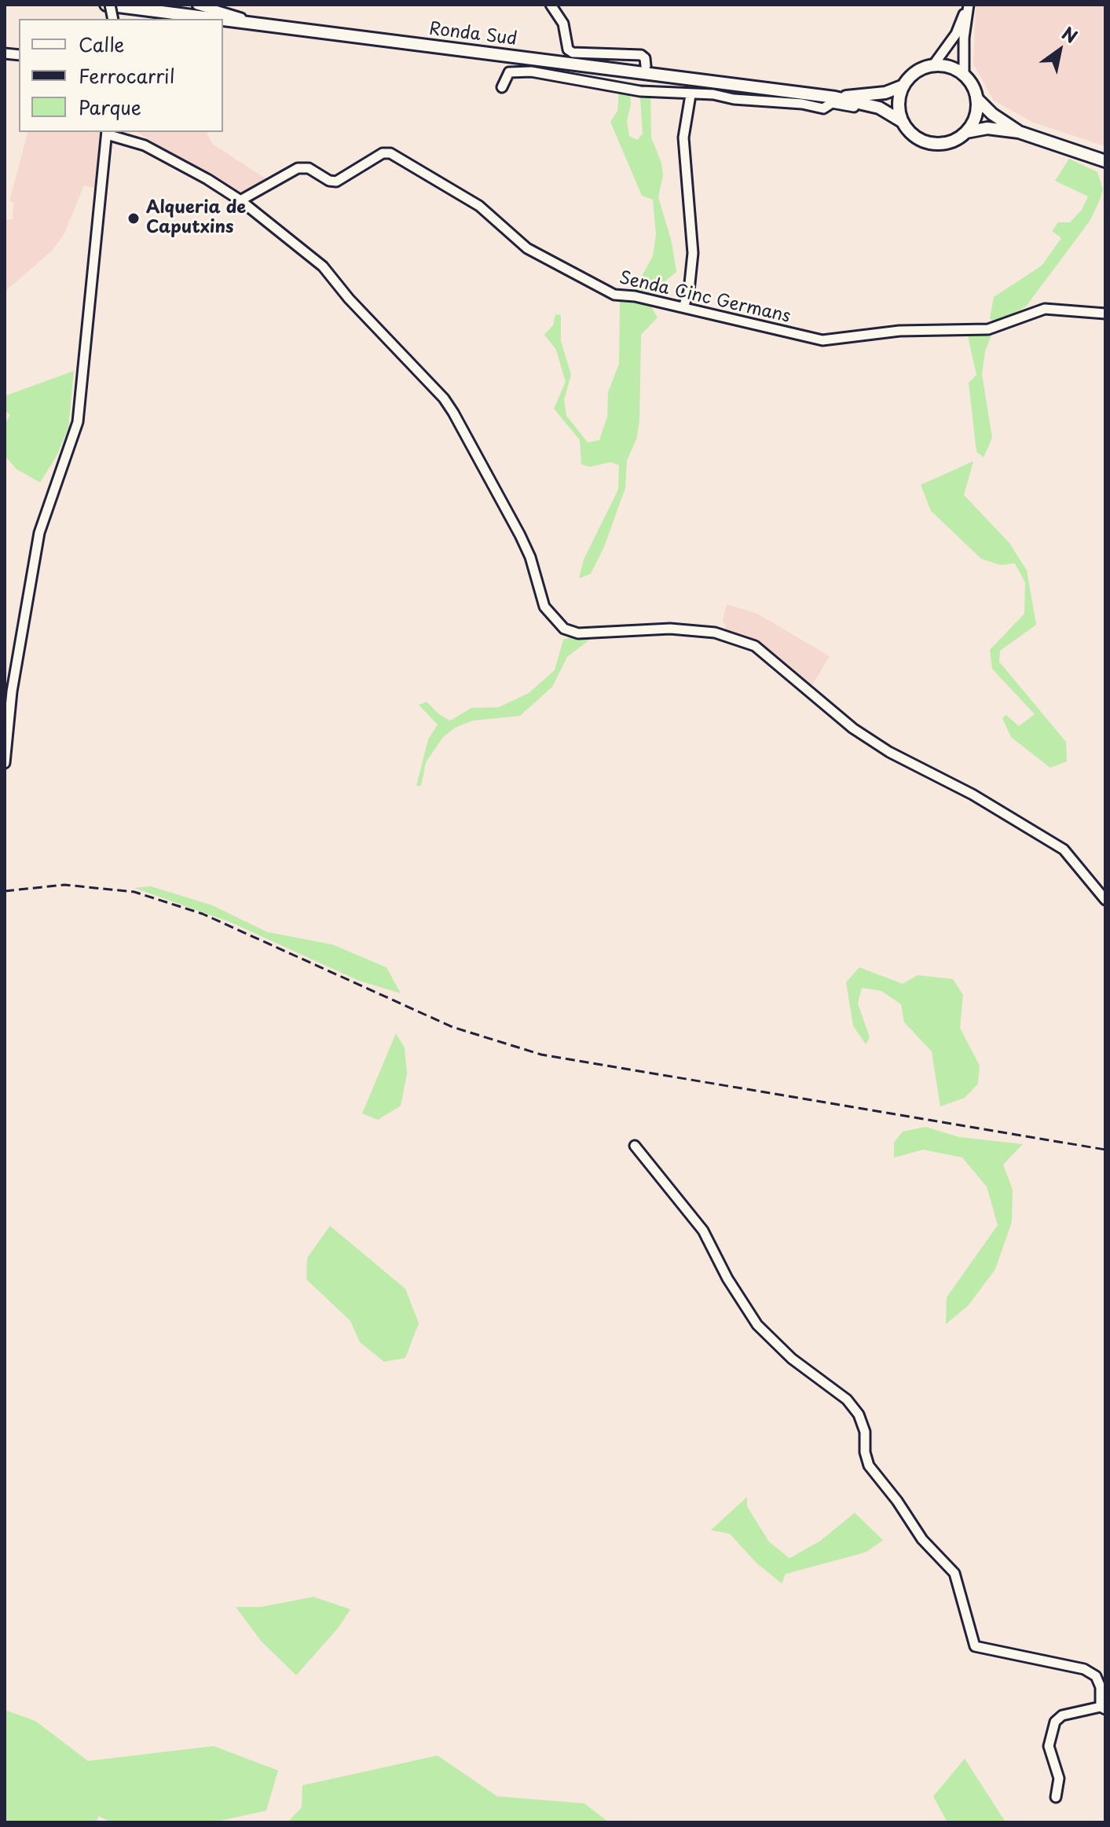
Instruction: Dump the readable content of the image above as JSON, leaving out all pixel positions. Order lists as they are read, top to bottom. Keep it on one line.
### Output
{"streets":{"main road":["Ronda Sud"],"street":["Senda Cinc Germans"]},"places":["Alqueria de Caputxins"],"legend":["Calle","Ferrocarril","Parque"],"north":"top right"}
